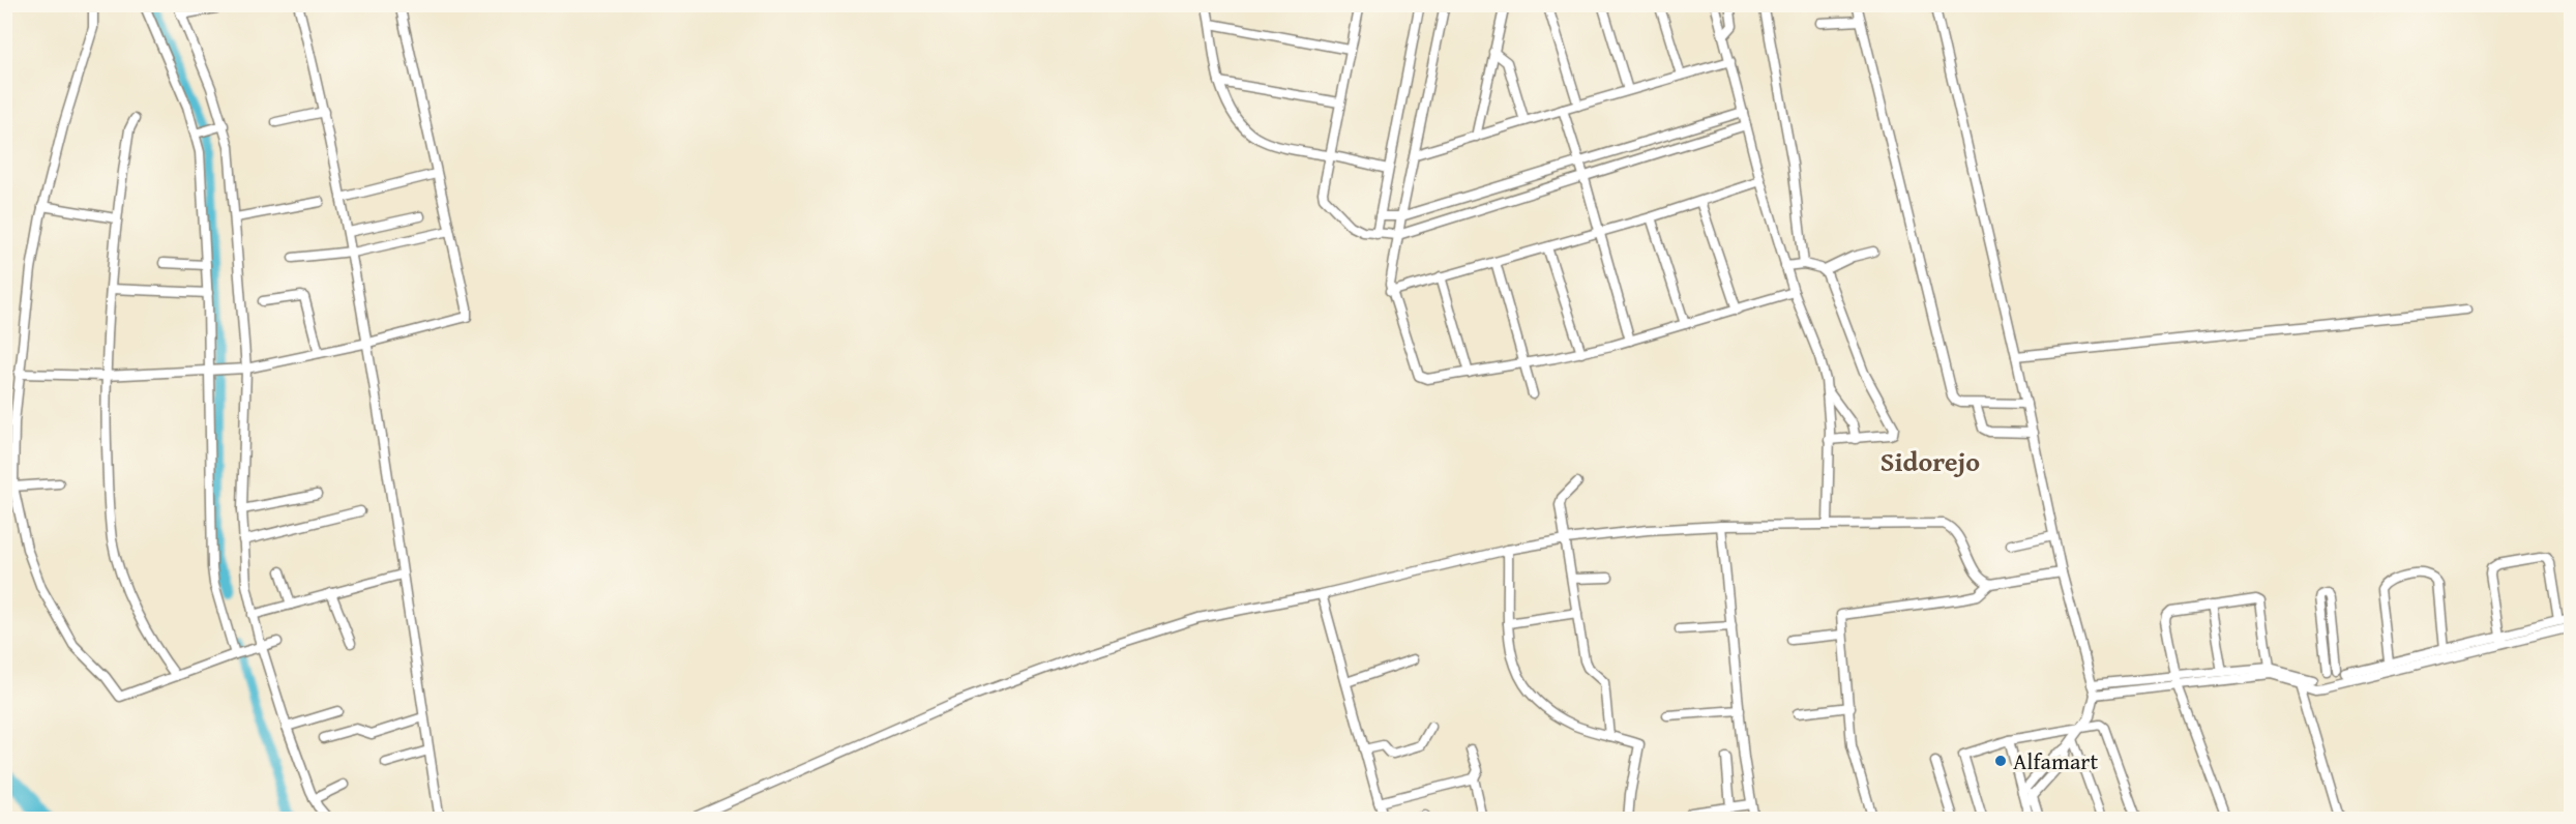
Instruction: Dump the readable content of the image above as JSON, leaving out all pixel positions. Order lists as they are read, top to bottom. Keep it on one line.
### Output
{"districts":["Sidorejo"],"places":["Alfamart"]}
